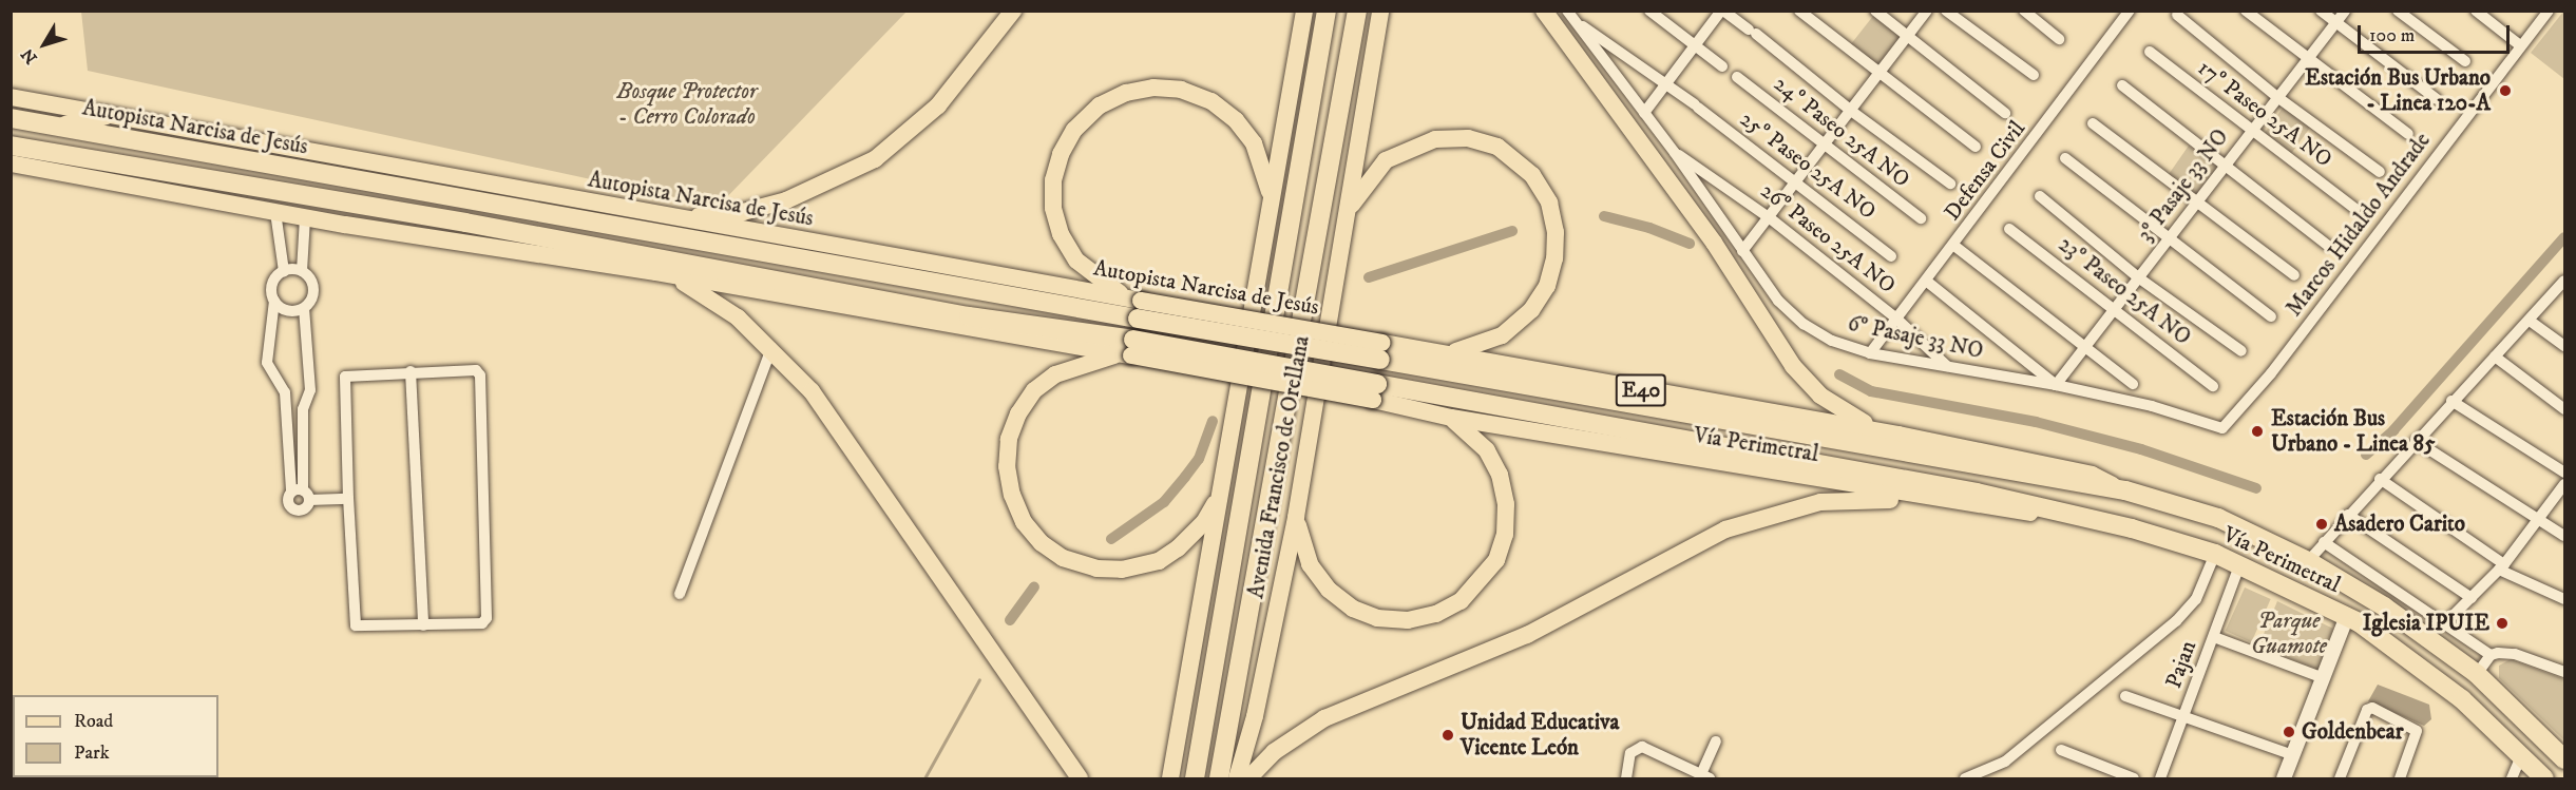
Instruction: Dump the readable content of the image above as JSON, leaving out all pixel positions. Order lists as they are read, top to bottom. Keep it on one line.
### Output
{"streets":{"highway":["Autopista Narcisa de Jesús","E40","Vía Perimetral","Avenida Francisco de Orellana"],"street":["17º Paseo 25A NO","24º Paseo 25A NO","25º Paseo 25A NO","Defensa Civil","3º Pasaje 33 NO","Marcos Hidaldo Andrade","26º Paseo 25A NO","23º Paseo 25A NO","6º Pasaje 33 NO","Pajan"]},"crossings":[["17º Paseo 25A NO","3º Pasaje 33 NO"],["Autopista Narcisa de Jesús","Vía Perimetral"],["25º Paseo 25A NO","6º Pasaje 33 NO"],["Defensa Civil","26º Paseo 25A NO"],["Defensa Civil","6º Pasaje 33 NO"],["3º Pasaje 33 NO","23º Paseo 25A NO"],["3º Pasaje 33 NO","6º Pasaje 33 NO"],["Marcos Hidaldo Andrade","6º Pasaje 33 NO"],["26º Paseo 25A NO","6º Pasaje 33 NO"],["Vía Perimetral","Pajan"]],"parks":["Bosque Protector - Cerro Colorado","Parque Guamote"],"places":["Estación Bus Urbano - Linea 120-A","Estación Bus Urbano - Linea 85","Asadero Carito","Iglesia IPUIE","Goldenbear","Unidad Educativa Vicente León"],"legend":["Road","Park"],"scale_bar":"100 m","north":"bottom left"}
